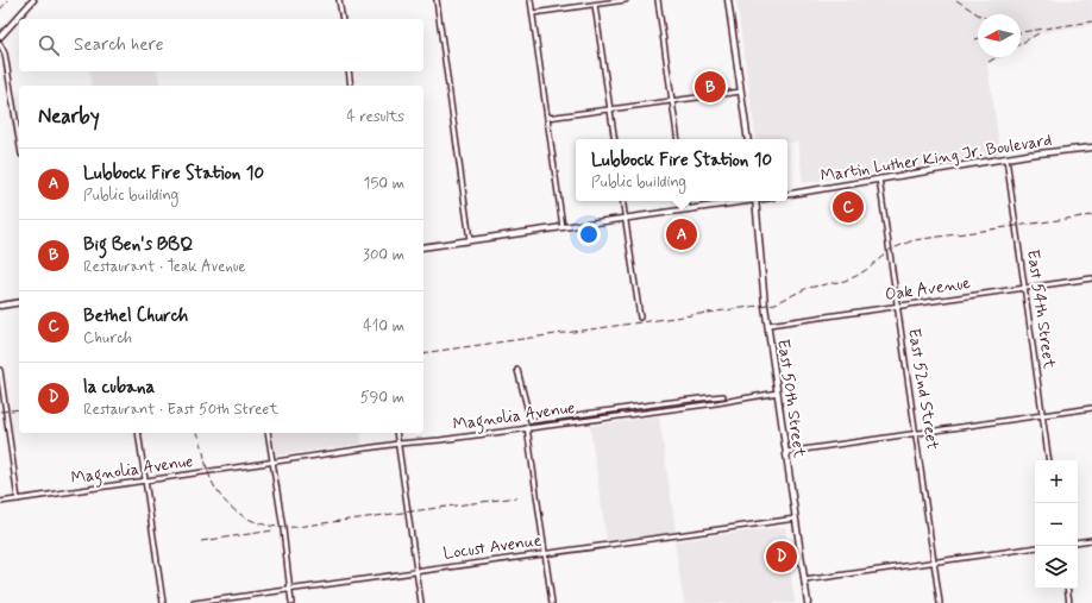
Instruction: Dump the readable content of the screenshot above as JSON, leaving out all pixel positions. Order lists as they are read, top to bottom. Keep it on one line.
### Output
{"streets":{"main road":["Martin Luther King Jr. Boulevard","East 50th Street"],"street":["Oak Avenue","East 54th Street","East 52nd Street","Magnolia Avenue","Locust Avenue"]},"crossings":[["Martin Luther King Jr. Boulevard","East 54th Street"],["Martin Luther King Jr. Boulevard","East 52nd Street"],["Oak Avenue","East 54th Street"],["Oak Avenue","East 52nd Street"],["Oak Avenue","East 50th Street"],["East 50th Street","Magnolia Avenue"],["East 50th Street","Locust Avenue"]],"north":"left","page":{"search":"Search here","pins":["B","C","A","D"],"heading":["Nearby","4 results"],"popup":["Lubbock Fire Station 10","Public building"],"list":[{"mark":"A","name":"Lubbock Fire Station 10","note":"Public building","value":"150 m"},{"mark":"B","name":"Big Ben's BBQ","note":"Restaurant · Teak Avenue","value":"300 m"},{"mark":"C","name":"Bethel Church","note":"Church","value":"410 m"},{"mark":"D","name":"la cubana","note":"Restaurant · East 50th Street","value":"590 m"}],"map_buttons":["+","−"]}}
